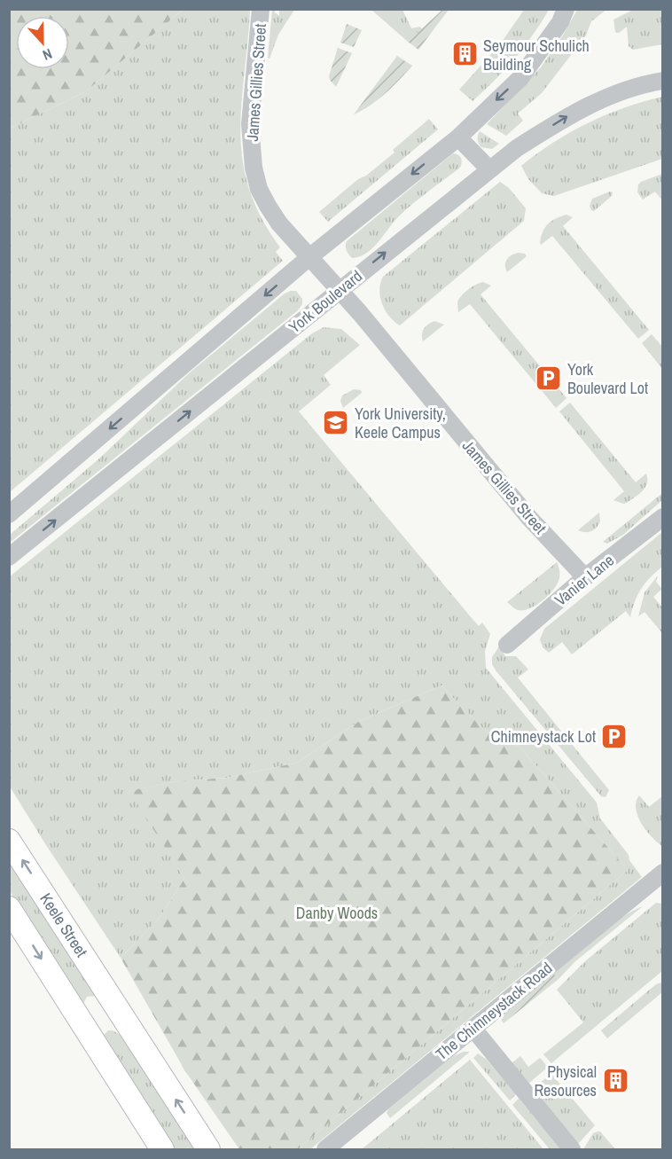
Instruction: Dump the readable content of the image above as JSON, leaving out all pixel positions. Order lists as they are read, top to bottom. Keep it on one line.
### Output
{"streets":{"main road":["Keele Street"],"street":["James Gillies Street","York Boulevard","Vanier Lane","The Chimneystack Road"]},"crossings":[["James Gillies Street","York Boulevard"],["James Gillies Street","Vanier Lane"]],"parks":["Danby Woods"],"places":{"building":["Seymour Schulich Building","Physical Resources"],"parking":["York Boulevard Lot","Chimneystack Lot"],"school or university":["York University, Keele Campus"]},"north":"bottom"}
